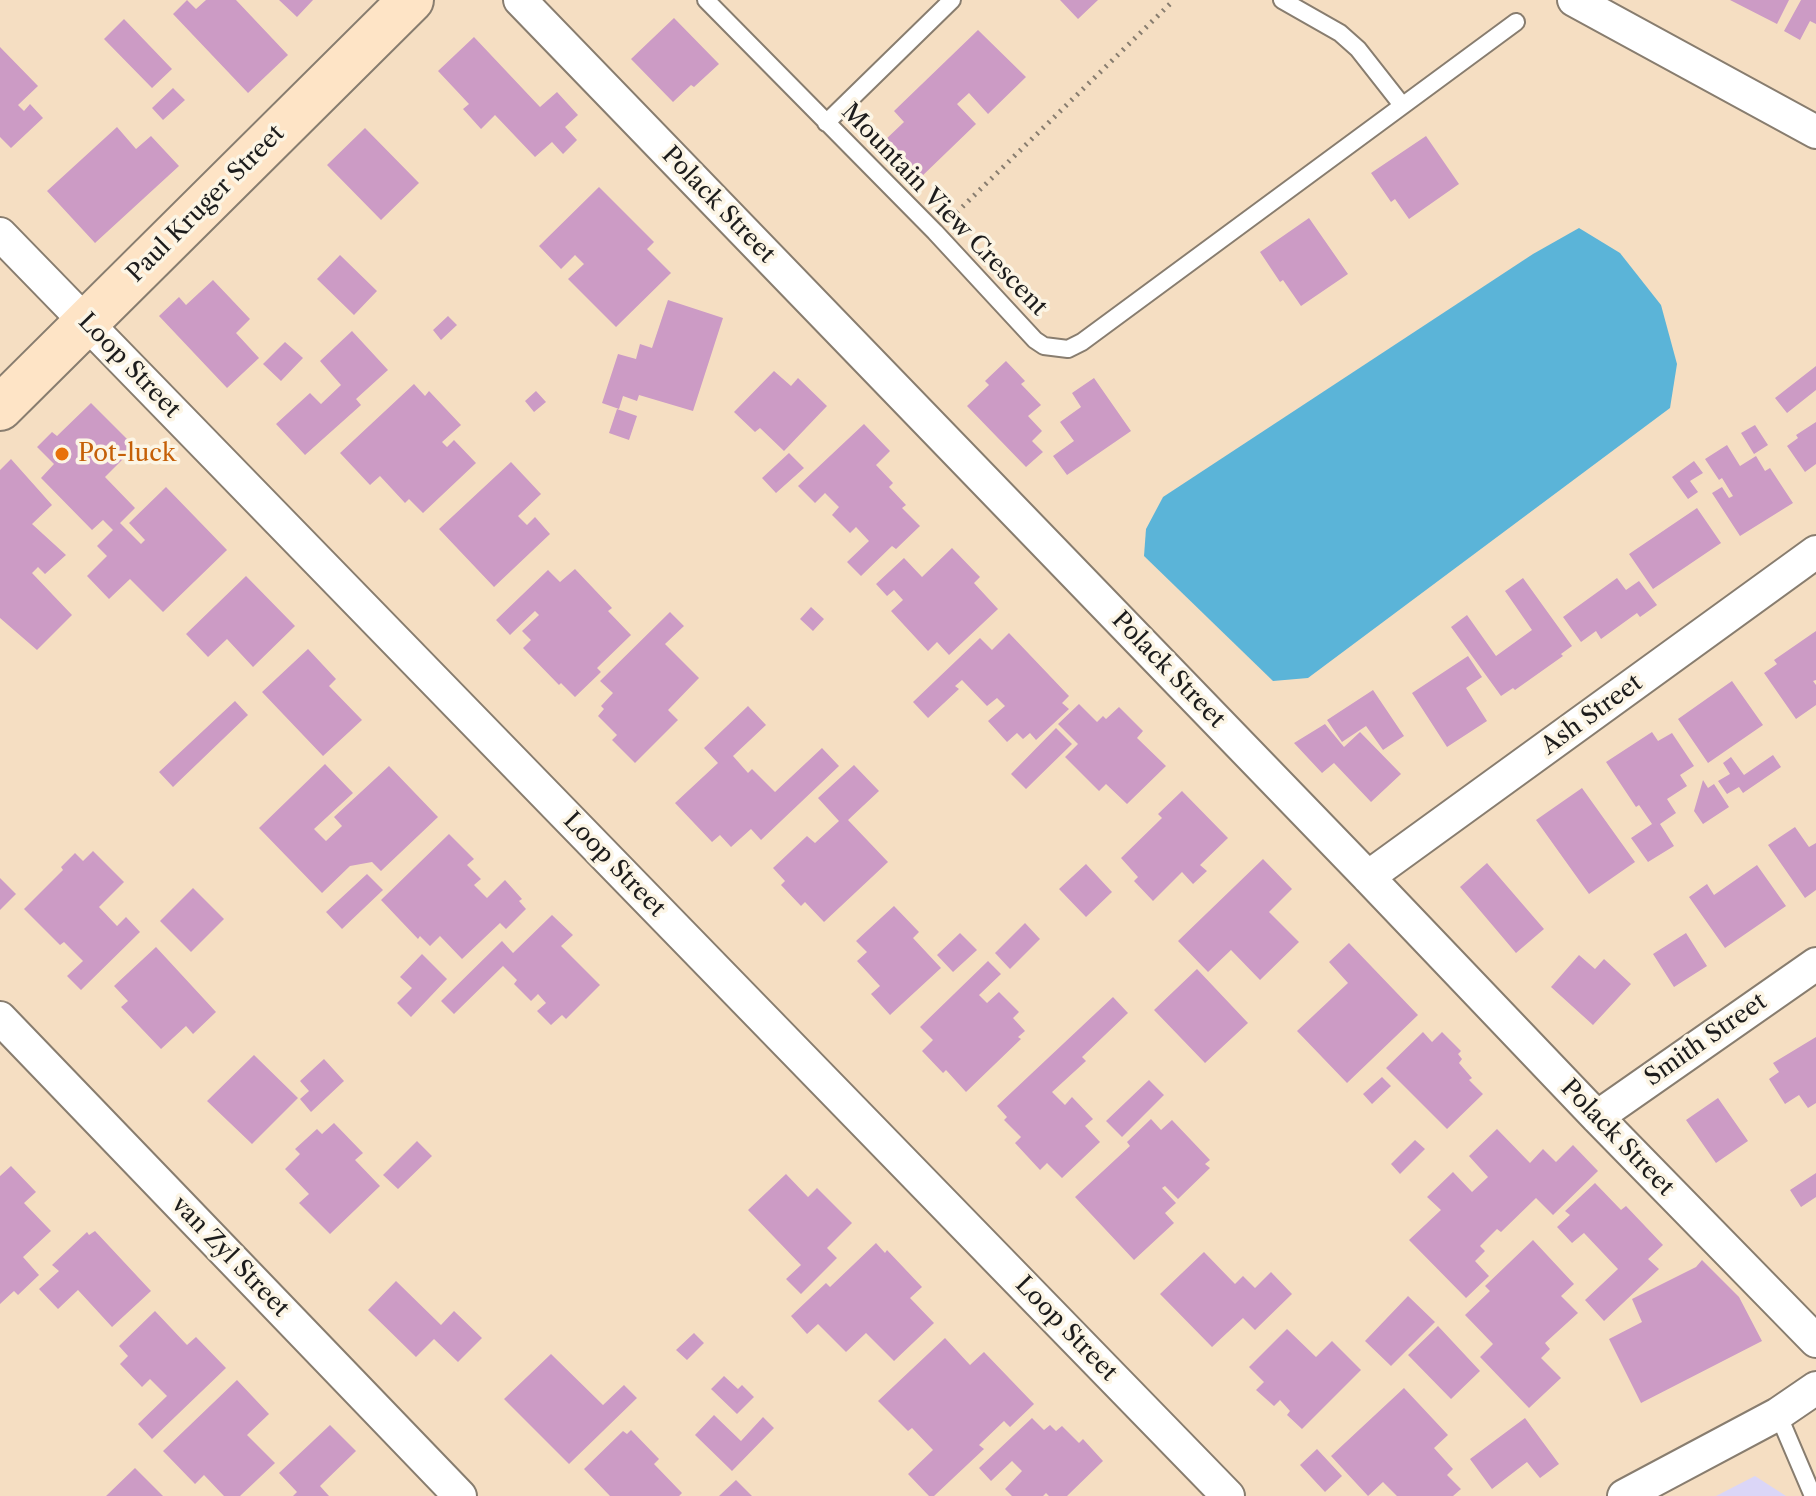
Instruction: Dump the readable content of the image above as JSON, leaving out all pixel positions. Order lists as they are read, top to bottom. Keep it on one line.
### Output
{"streets":{"street":["Paul Kruger Street","Polack Street","Loop Street","Ash Street","Smith Street","van Zyl Street"],"lane":["Mountain View Crescent"]},"crossings":[["Paul Kruger Street","Loop Street"],["Polack Street","Ash Street"],["Polack Street","Smith Street"]],"places":["Pot-luck"]}
